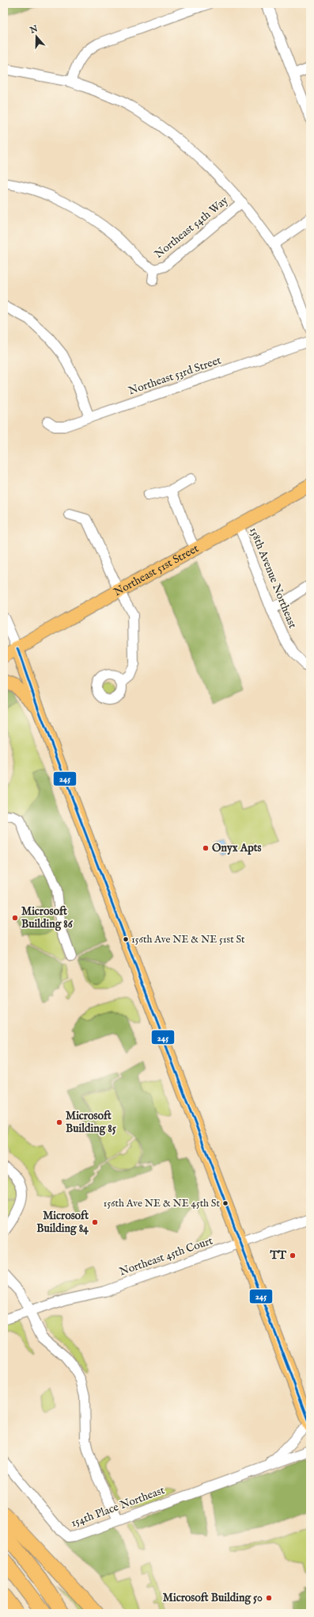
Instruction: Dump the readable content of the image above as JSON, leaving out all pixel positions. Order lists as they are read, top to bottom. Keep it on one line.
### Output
{"streets":{"main road":["Northeast 51st Street"],"street":["Northeast 54th Way","Northeast 53rd Street","158th Avenue Northeast","Northeast 45th Court","154th Place Northeast"]},"crossings":[["Northeast 51st Street","158th Avenue Northeast"]],"places":["Onyx Apts","Microsoft Building 86","156th Ave NE & NE 51st St","Microsoft Building 85","156th Ave NE & NE 45th St","Microsoft Building 84","TT","Microsoft Building 50"],"lines":["transit line 245"],"north":"top"}
